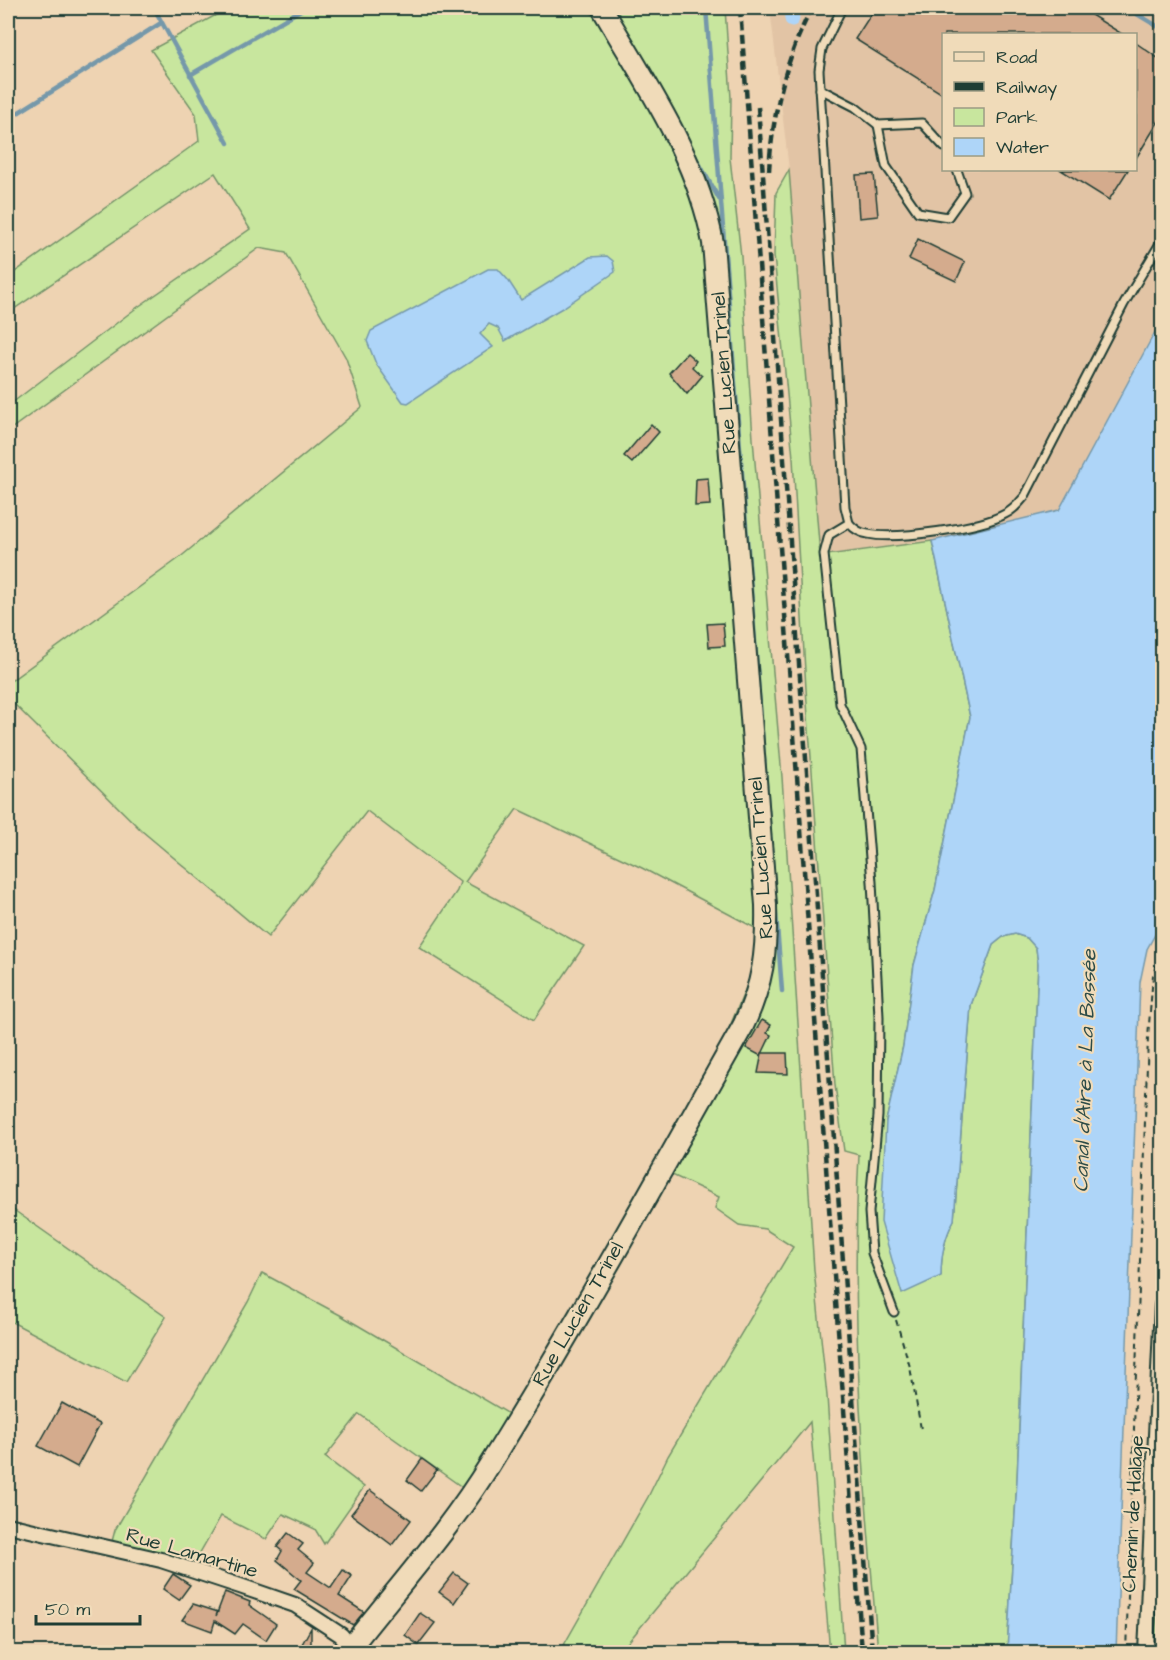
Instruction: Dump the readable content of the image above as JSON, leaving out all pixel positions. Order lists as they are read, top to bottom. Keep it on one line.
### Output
{"streets":{"street":["Rue Lucien Trinel","Chemin de Halage","Rue Lamartine"]},"crossings":[["Rue Lucien Trinel","Rue Lamartine"]],"water":["Canal d'Aire à La Bassée"],"legend":["Road","Railway","Park","Water"],"scale_bar":"50 m"}
